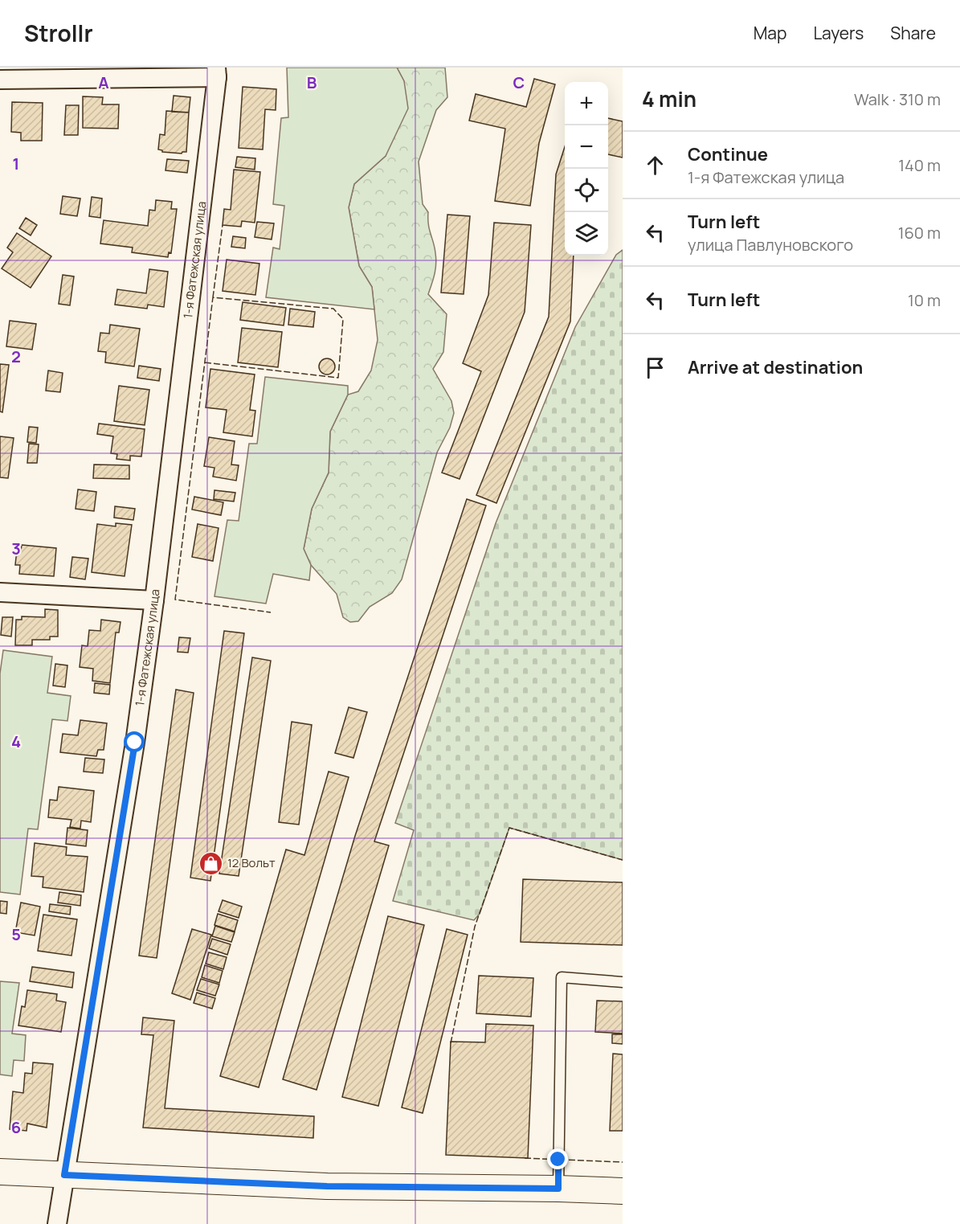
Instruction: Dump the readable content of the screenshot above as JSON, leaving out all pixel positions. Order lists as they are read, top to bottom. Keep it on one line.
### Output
{"streets":{"street":["1-я Фатежская улица"]},"places":{"shop":["12 Вольт"]},"page":{"header":"Strollr","nav":["Map","Layers","Share"],"heading":["4 min","Walk · 310 m"],"map_buttons":["+","−"],"list":[["Continue","1-я Фатежская улица","140 m"],["Turn left","улица Павлуновского","160 m"],["Turn left","10 m"],"Arrive at destination"]},"grid":{"columns":["A","B","C"],"rows":["1","2","3","4","5","6"]}}
